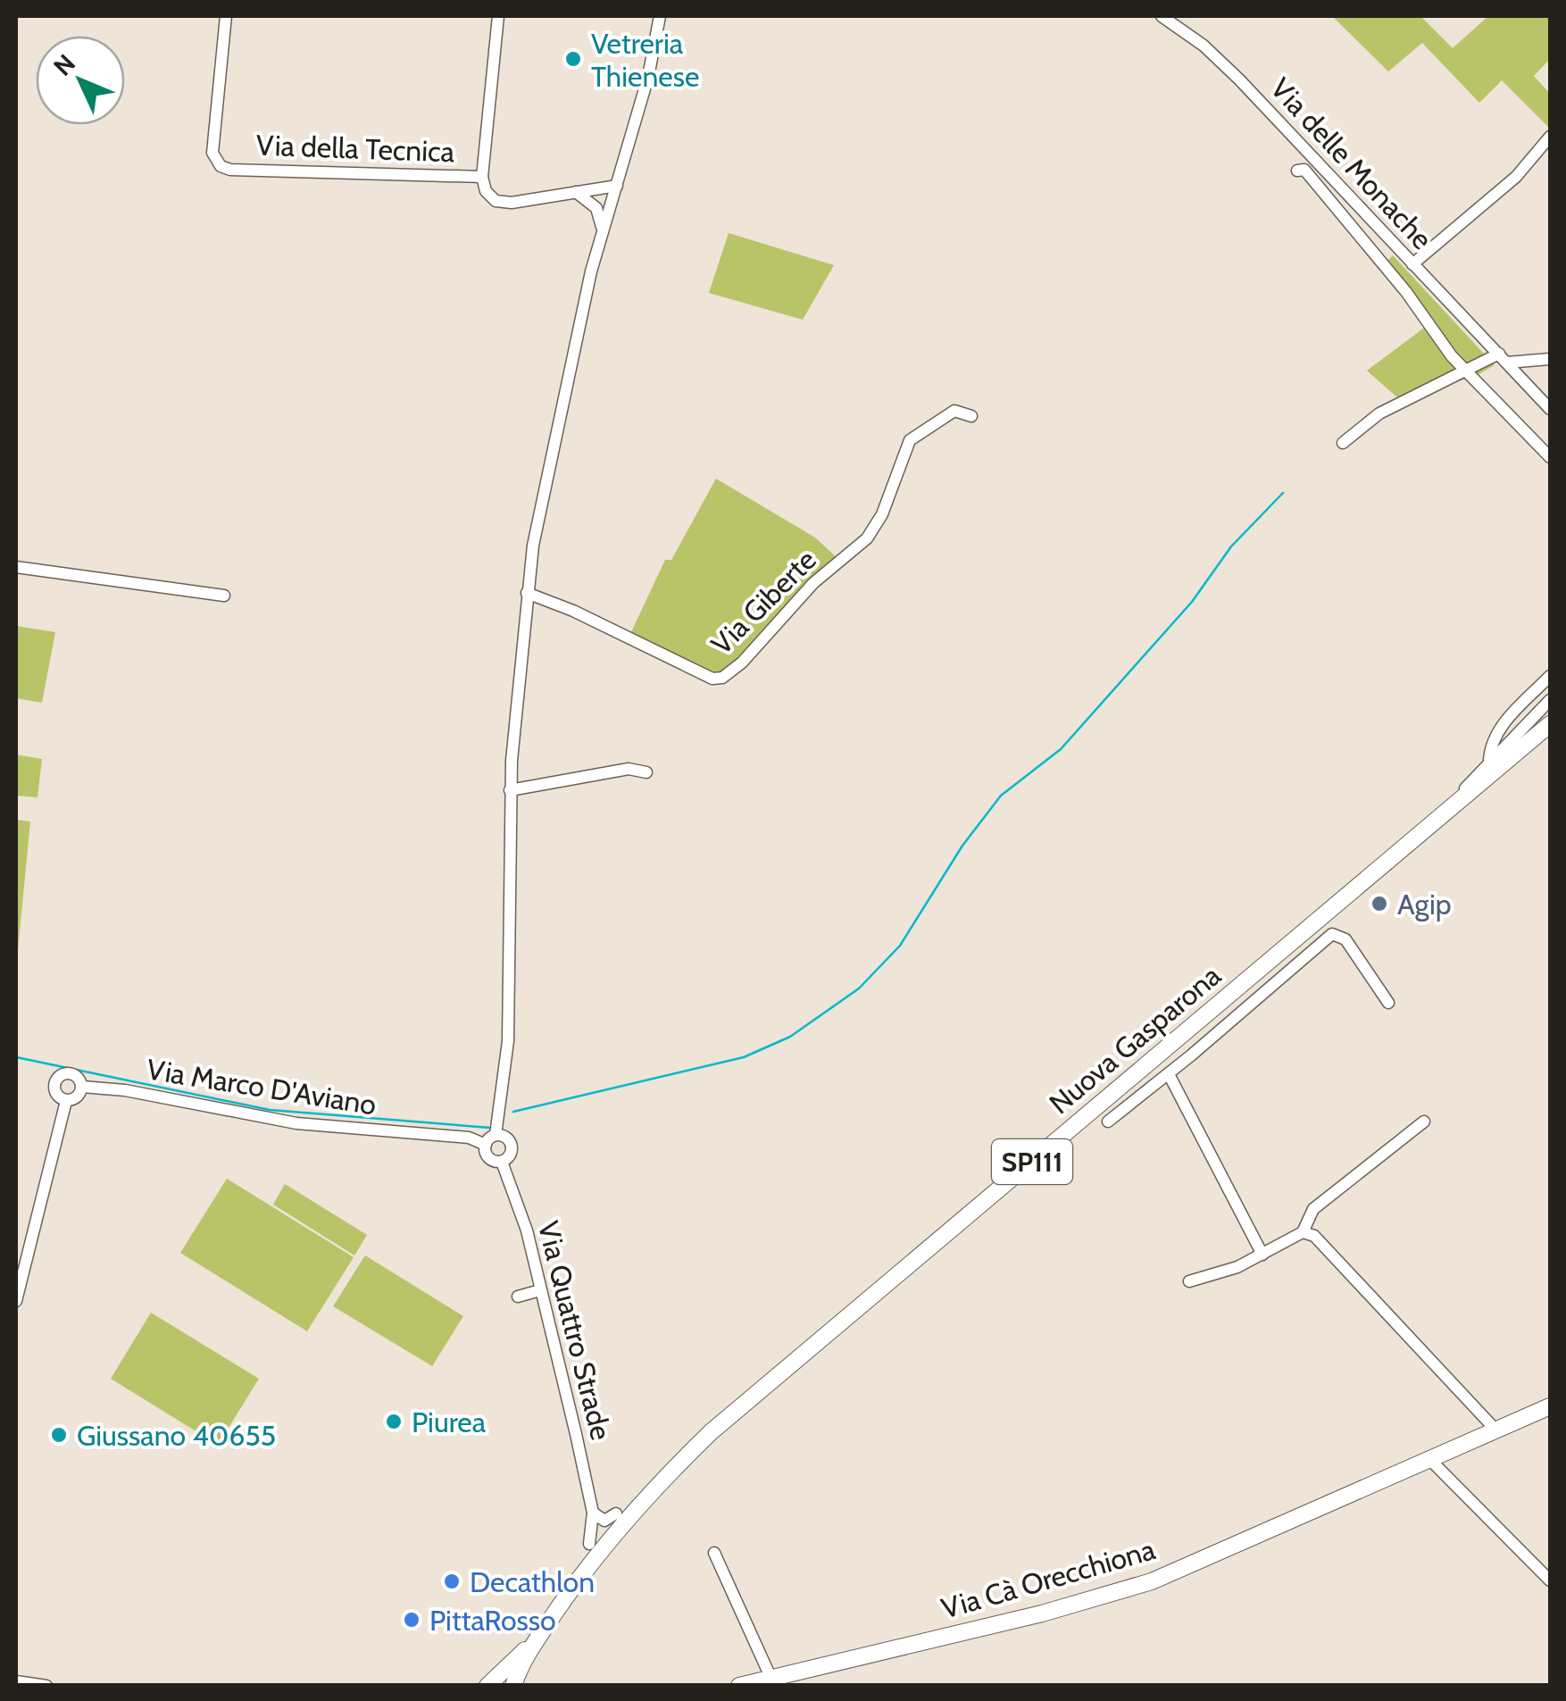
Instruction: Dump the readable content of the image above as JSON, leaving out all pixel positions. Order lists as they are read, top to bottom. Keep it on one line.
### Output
{"streets":{"main road":["Nuova Gasparona","SP111","Via Cà Orecchiona"],"street":["Via della Tecnica","Via delle Monache","Via Giberte","Via Marco D'Aviano","Via Quattro Strade"]},"crossings":[["Via Marco D'Aviano","Via Quattro Strade"]],"places":["Vetreria Thienese","Agip","Piurea","Giussano 40655","Decathlon","PittaRosso"],"north":"top left"}
